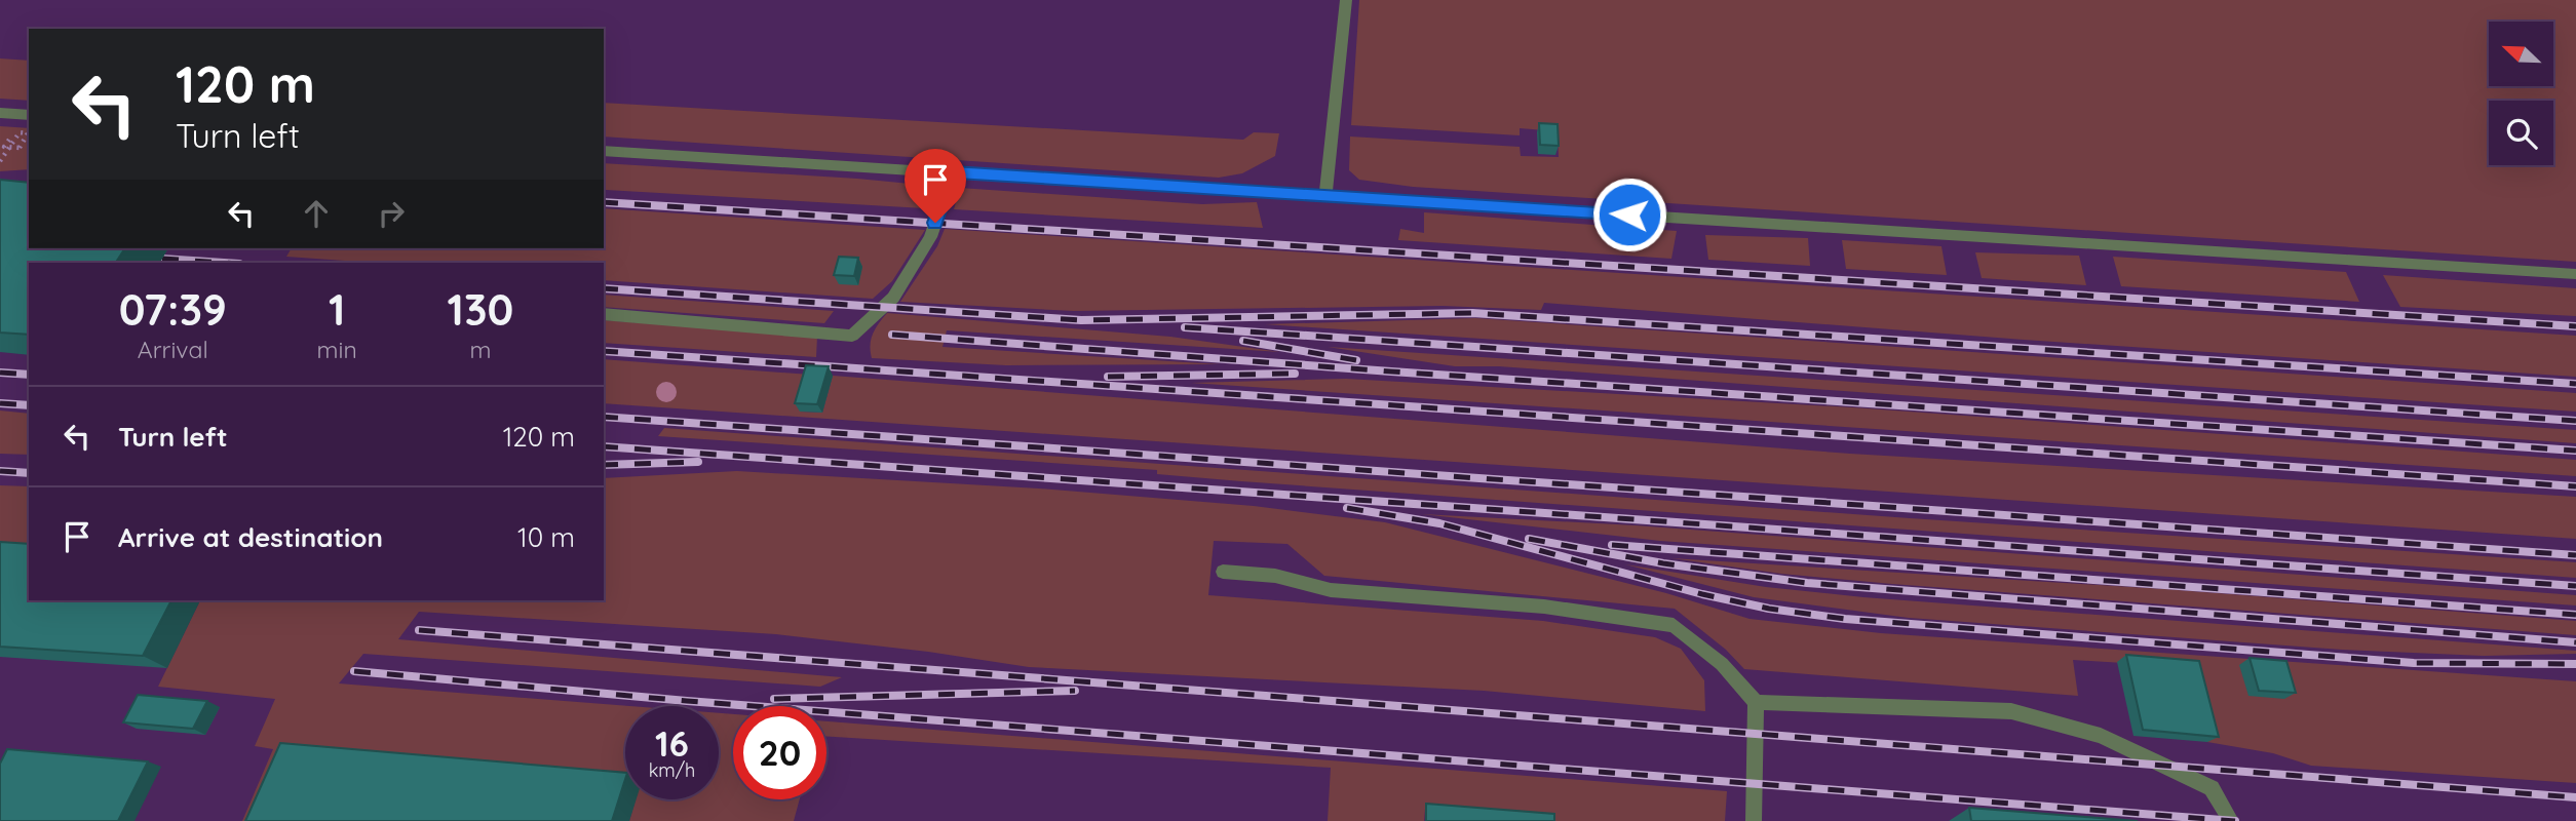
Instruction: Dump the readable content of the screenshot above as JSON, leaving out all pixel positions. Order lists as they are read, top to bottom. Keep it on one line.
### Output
{"north":"top left","page":{"turn":["120 m","Turn left"],"eta":["07:39","Arrival","1","min","130","m"],"list":[{"name":"Turn left","value":"120 m"},{"name":"Arrive at destination","value":"10 m"}],"speed":"16 km/h","limit":"20"}}
